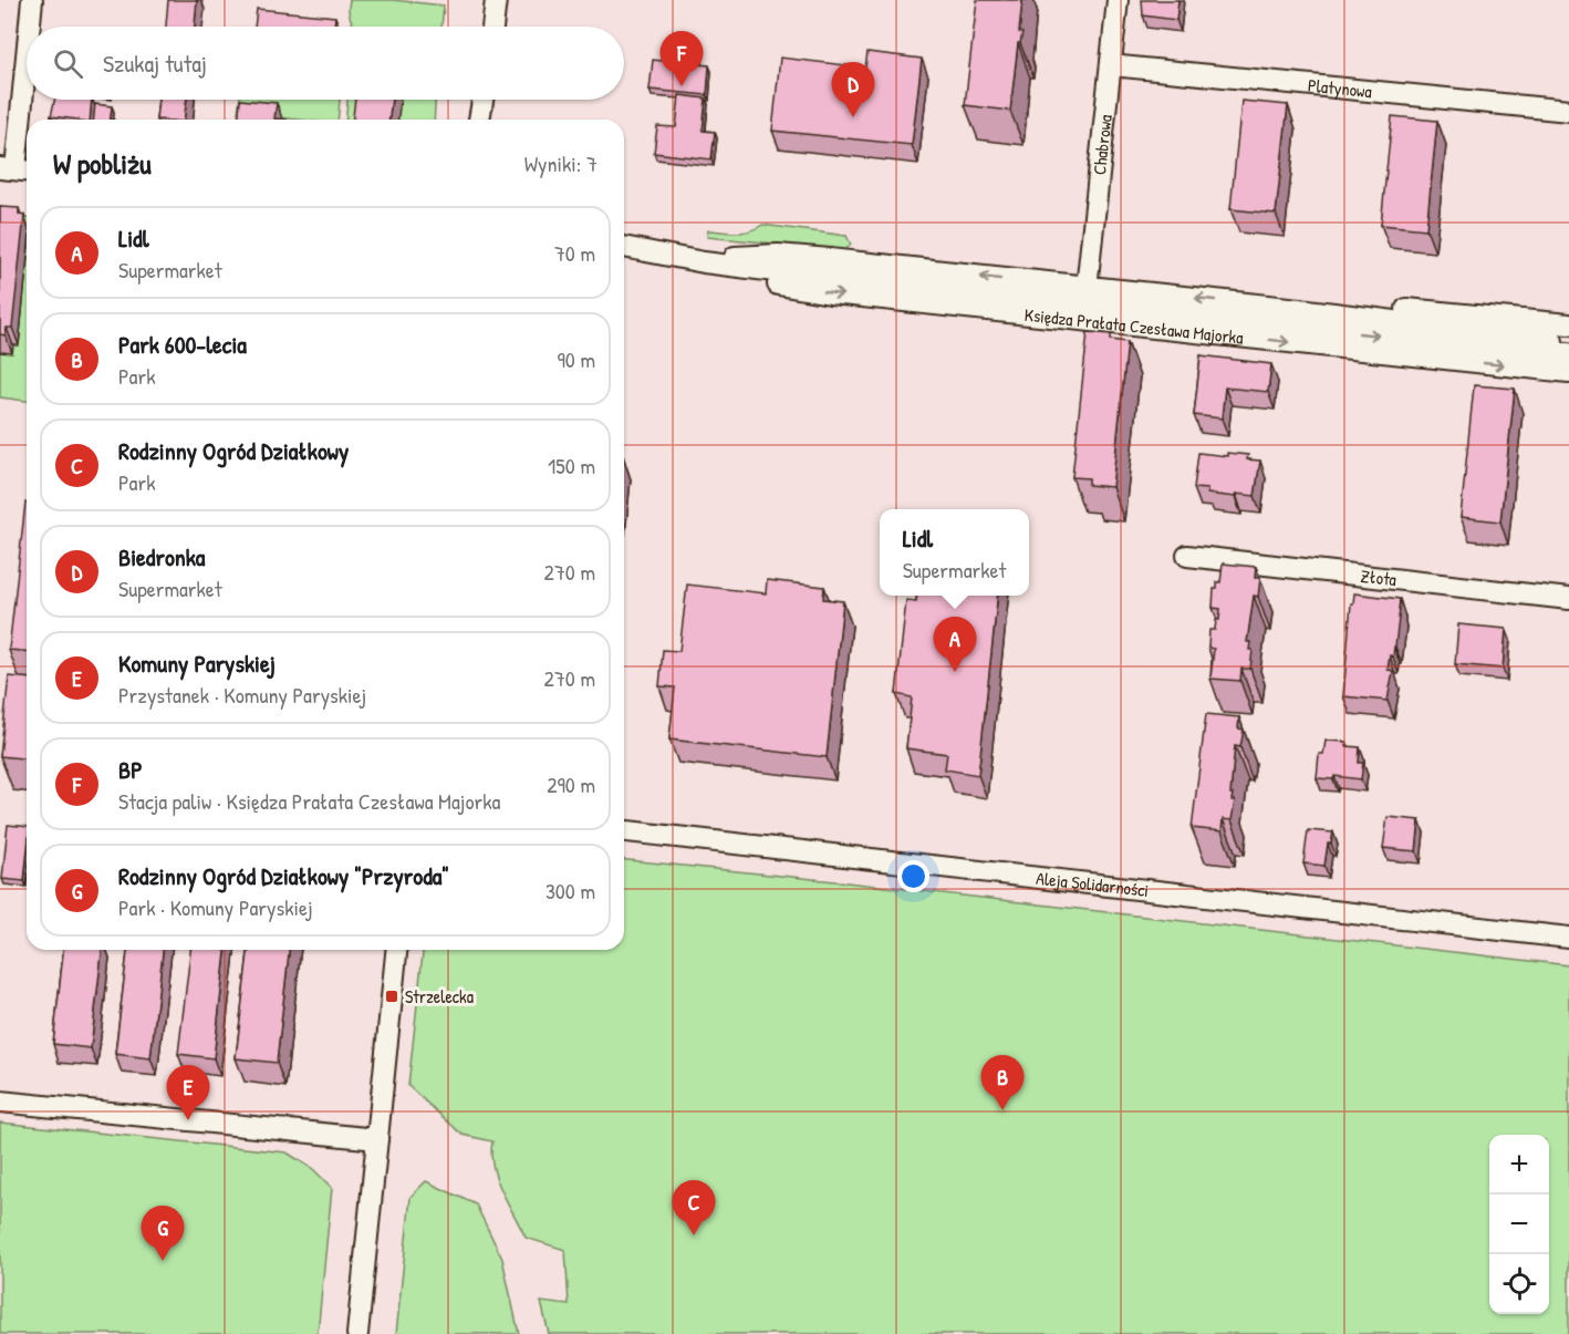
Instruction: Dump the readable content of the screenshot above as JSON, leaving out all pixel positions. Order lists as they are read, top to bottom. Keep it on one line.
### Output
{"streets":{"street":["Platynowa","Chabrowa","Księdza Prałata Czesława Majorka","Złota","Aleja Solidarności"]},"crossings":[["Platynowa","Chabrowa"],["Chabrowa","Księdza Prałata Czesława Majorka"]],"places":{"transit":["Strzelecka"]},"page":{"search":"Szukaj tutaj","pins":["F","D","A","B","E","C","G"],"heading":["W pobliżu","Wyniki: 7"],"list":[{"mark":"A","name":"Lidl","note":"Supermarket","value":"70 m"},{"mark":"B","name":"Park 600-lecia","note":"Park","value":"90 m"},{"mark":"C","name":"Rodzinny Ogród Działkowy","note":"Park","value":"150 m"},{"mark":"D","name":"Biedronka","note":"Supermarket","value":"270 m"},{"mark":"E","name":"Komuny Paryskiej","note":"Przystanek · Komuny Paryskiej","value":"270 m"},{"mark":"F","name":"BP","note":"Stacja paliw · Księdza Prałata Czesława Majorka","value":"290 m"},{"mark":"G","name":"Rodzinny Ogród Działkowy \"Przyroda\"","note":"Park · Komuny Paryskiej","value":"300 m"}],"popup":["Lidl","Supermarket"],"map_buttons":["+","−"]}}
